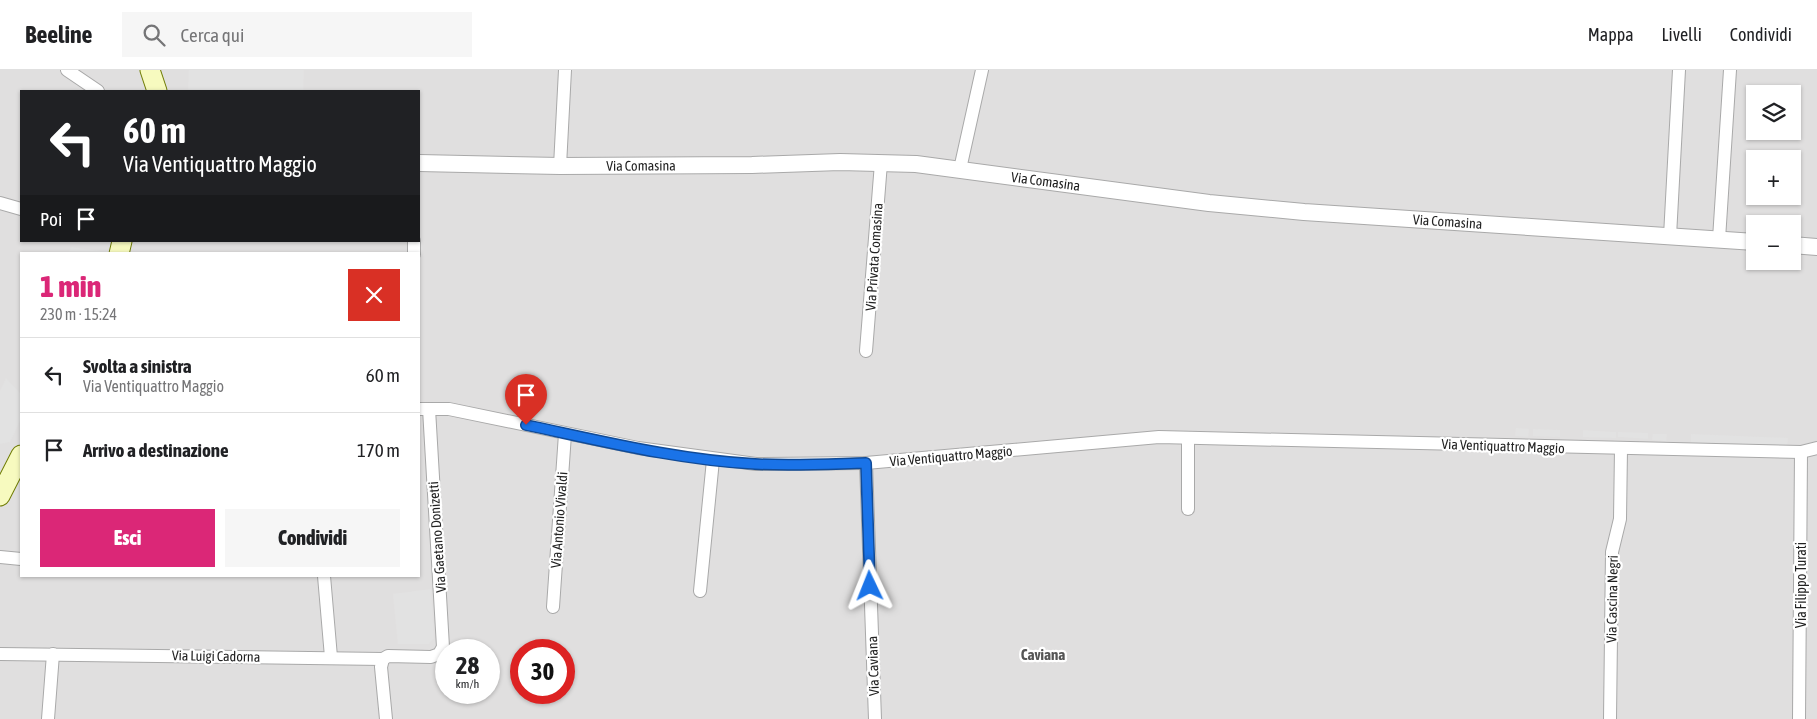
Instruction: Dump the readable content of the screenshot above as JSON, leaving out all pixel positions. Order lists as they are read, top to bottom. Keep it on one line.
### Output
{"streets":{"street":["Via Comasina","Via Privata Comasina","Via Ventiquattro Maggio","Via Antonio Vivaldi","Via Gaetano Donizetti","Via Filippo Turati","Via Cascina Negri","Via Luigi Cadorna","Via Caviana"]},"crossings":[["Via Comasina","Via Privata Comasina"],["Via Ventiquattro Maggio","Via Antonio Vivaldi"],["Via Ventiquattro Maggio","Via Gaetano Donizetti"],["Via Ventiquattro Maggio","Via Filippo Turati"],["Via Ventiquattro Maggio","Via Cascina Negri"],["Via Ventiquattro Maggio","Via Caviana"],["Via Gaetano Donizetti","Via Luigi Cadorna"]],"districts":["Caviana"],"page":{"header":"Beeline","search":"Cerca qui","nav":["Mappa","Livelli","Condividi"],"map_buttons":["+","−"],"turn":["60 m","Via Ventiquattro Maggio"],"then":"Poi","heading":["1 min","230 m · 15:24"],"list":[{"name":"Svolta a sinistra","note":"Via Ventiquattro Maggio","value":"60 m"},{"name":"Arrivo a destinazione","value":"170 m"}],"buttons":["Esci","Condividi"],"speed":"28 km/h","limit":"30"}}
